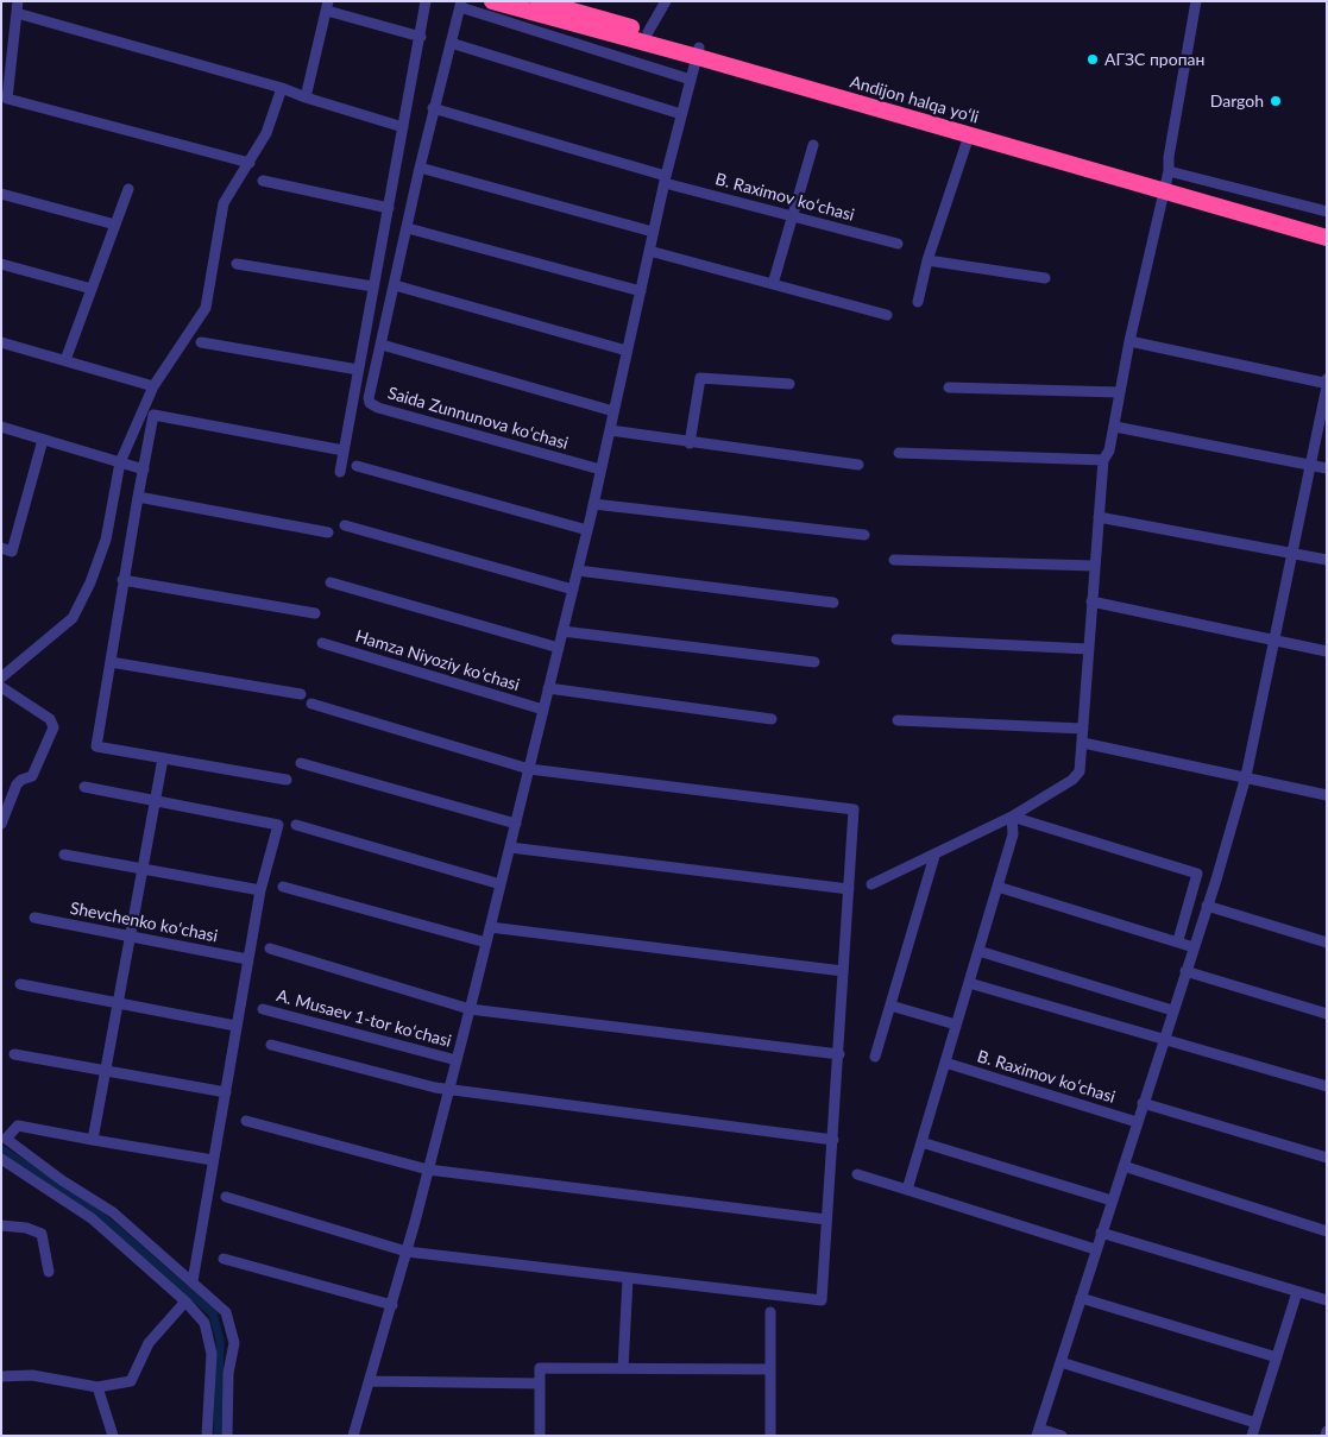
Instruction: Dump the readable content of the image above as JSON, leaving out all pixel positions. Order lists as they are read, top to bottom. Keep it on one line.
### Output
{"streets":{"highway":["Andijon halqa yo‘li"],"street":["B. Raximov koʻchasi","Saida Zunnunova koʻchasi","Hamza Niyoziy koʻchasi","Shevchenko koʻchasi","A. Musaev 1-tor koʻchasi"]},"places":["АГЗС пропан","Dargoh"]}
